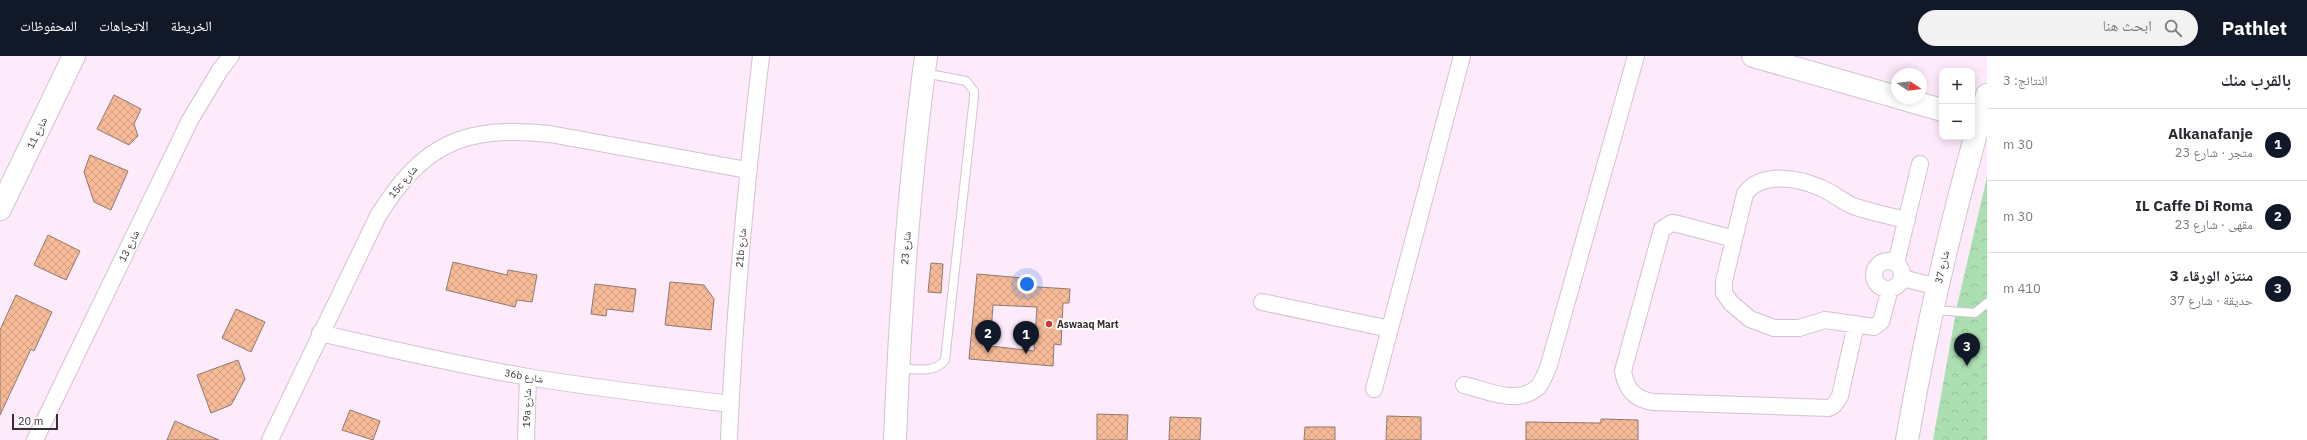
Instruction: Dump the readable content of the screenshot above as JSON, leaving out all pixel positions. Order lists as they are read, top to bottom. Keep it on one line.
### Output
{"streets":{"street":["شارع 11","15c شارع","شارع 13","21b شارع","شارع 23","شارع 37","36b شارع","19a شارع"]},"crossings":[["15c شارع","21b شارع"],["15c شارع","36b شارع"],["21b شارع","36b شارع"],["36b شارع","19a شارع"]],"places":["Aswaaq Mart"],"scale_bar":"20 m","north":"right","page":{"header":"Pathlet","search":"ابحث هنا","nav":["الخريطة","الاتجاهات","المحفوظات"],"heading":["بالقرب منك","النتائج: 3"],"map_buttons":["+","−"],"list":[{"mark":"1","name":"Alkanafanje","note":"متجر · شارع 23","value":"30 m"},{"mark":"2","name":"IL Caffe Di Roma","note":"مقهى · شارع 23","value":"30 m"},{"mark":"3","name":"منتزه الورقاء 3","note":"حديقة · شارع 37","value":"410 m"}],"pins":["2","1","3"],"scale":"20 m"}}
